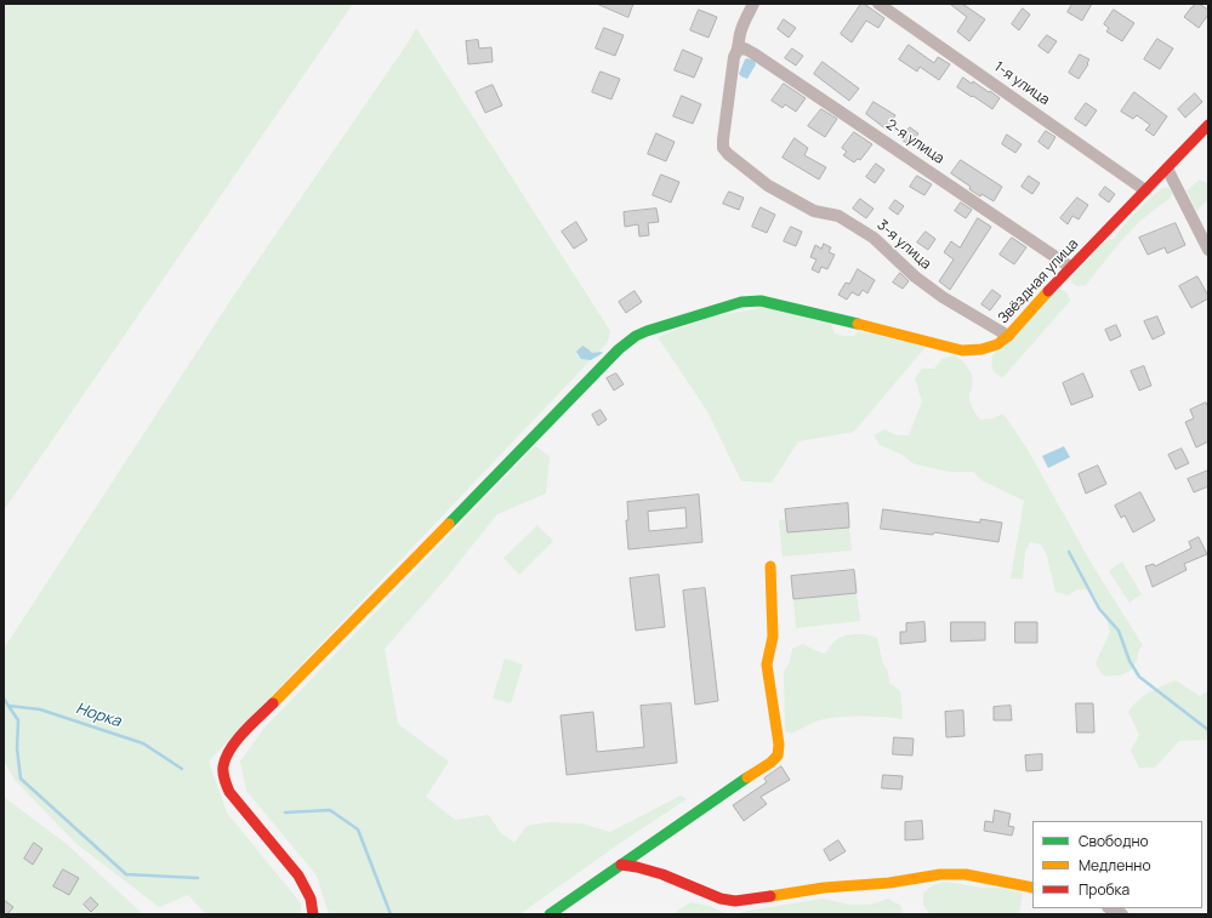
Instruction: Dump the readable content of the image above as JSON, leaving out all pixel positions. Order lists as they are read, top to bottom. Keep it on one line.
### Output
{"streets":{"street":["1-я улица","2-я улица","3-я улица","Звёздная улица"]},"crossings":[["1-я улица","Звёздная улица"],["2-я улица","3-я улица"],["2-я улица","Звёздная улица"],["3-я улица","Звёздная улица"]],"water":["Норка"],"legend":["Свободно","Медленно","Пробка"]}
